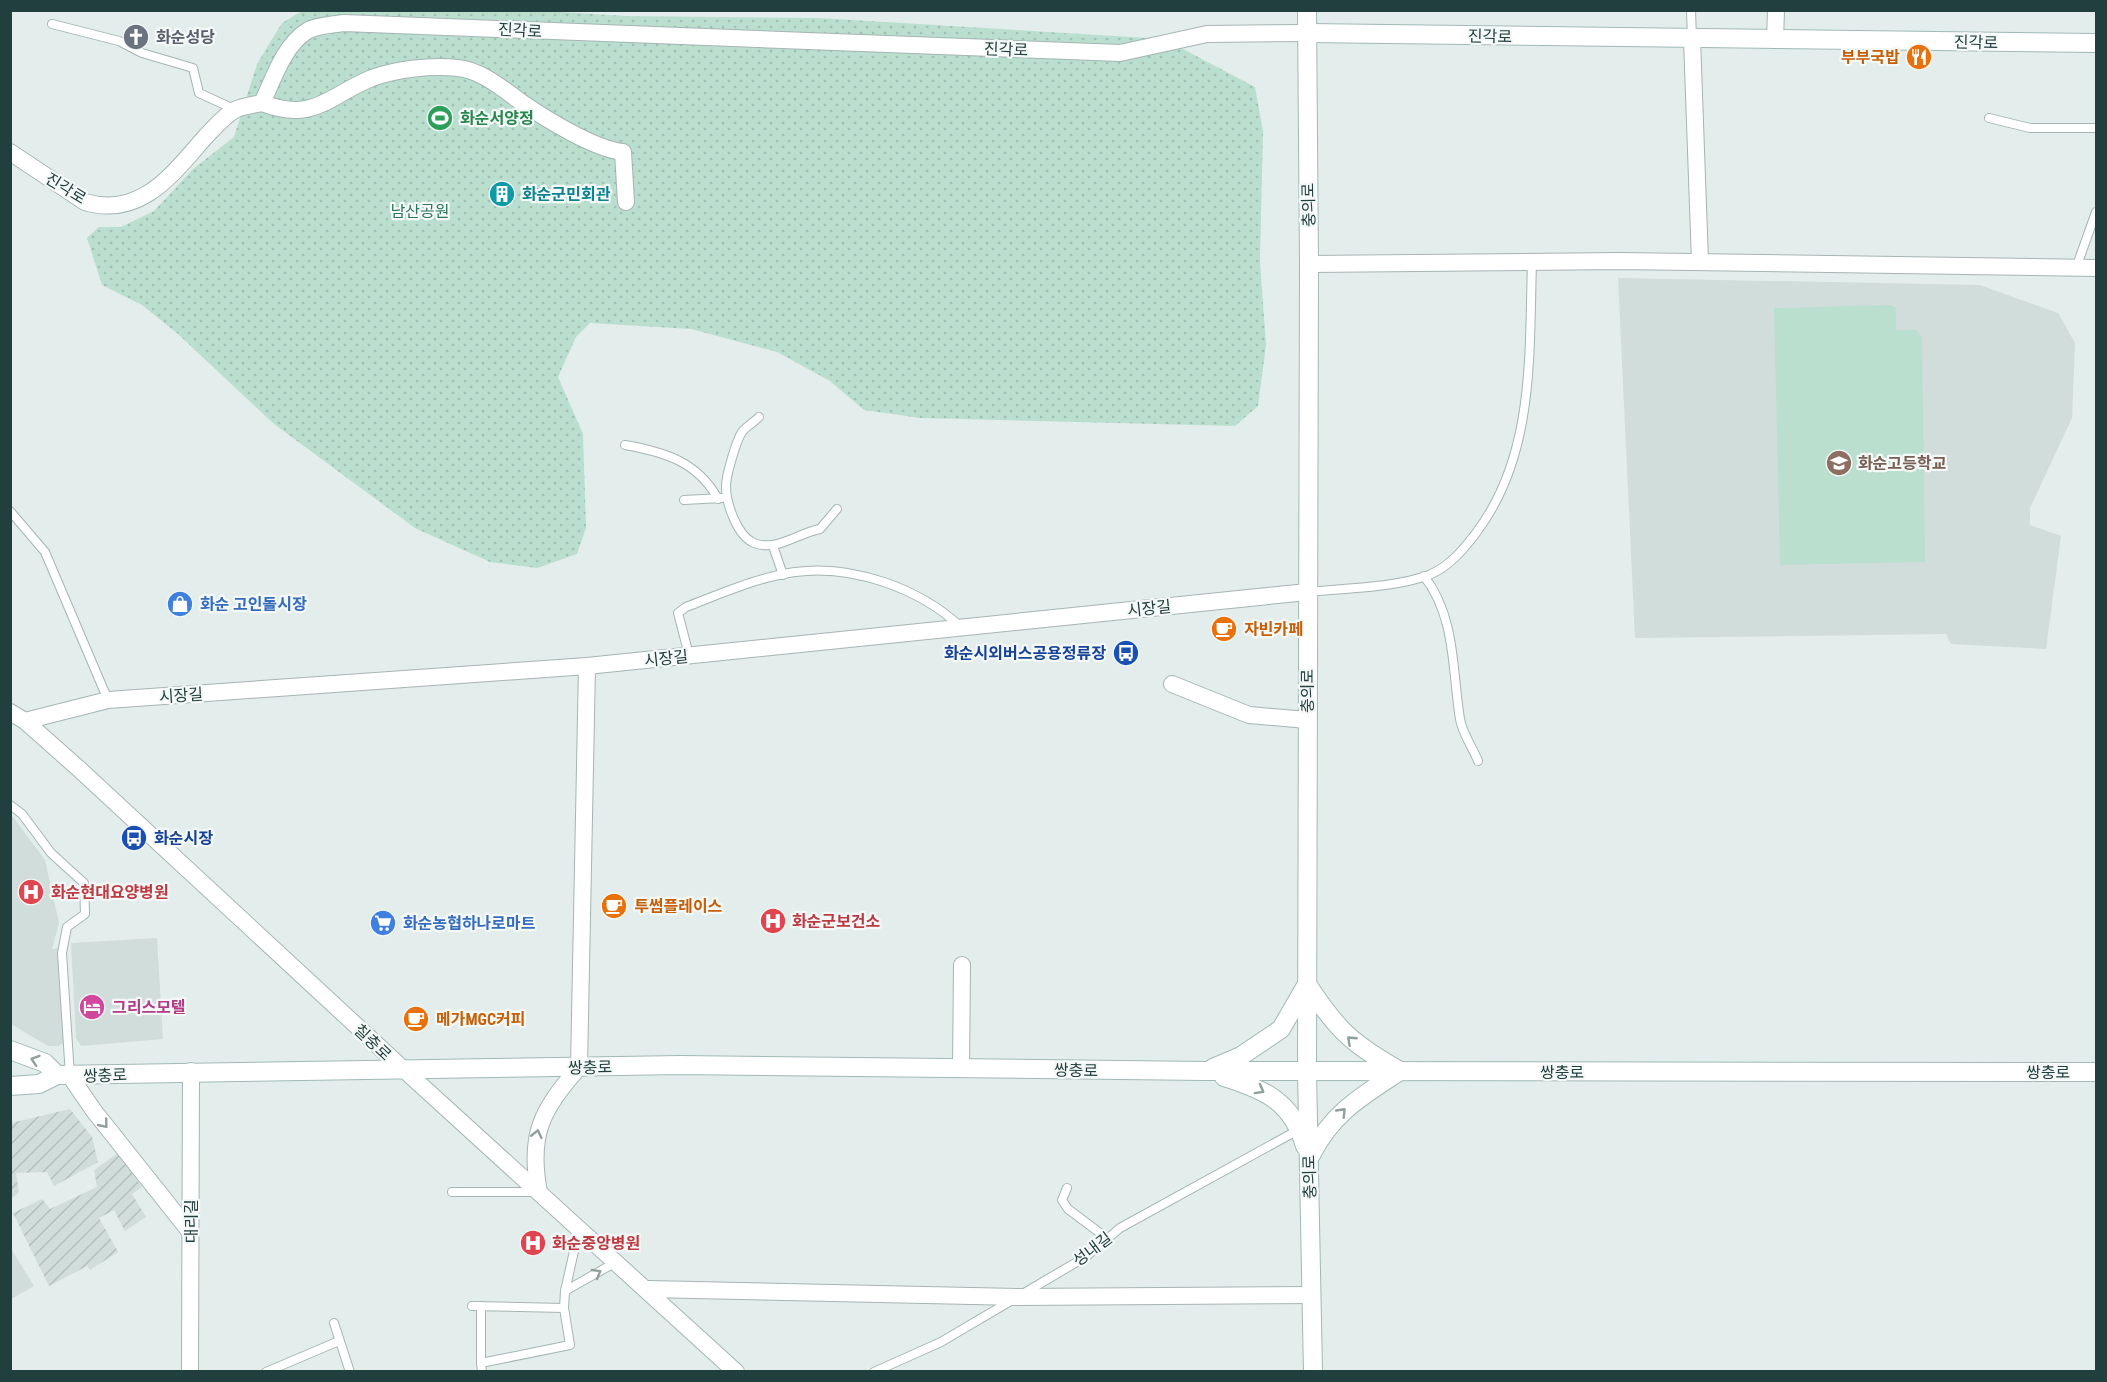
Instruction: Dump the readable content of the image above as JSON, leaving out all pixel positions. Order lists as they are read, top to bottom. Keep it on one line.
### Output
{"streets":{"street":["진각로","충의로","시장길","칠충로","쌍충로","대리길"],"lane":["성내길"]},"crossings":[["진각로","충의로"],["충의로","시장길"],["충의로","쌍충로"],["충의로","성내길"],["시장길","칠충로"],["칠충로","쌍충로"],["쌍충로","대리길"]],"parks":["남산공원"],"places":{"church":["화순성당"],"restaurant":["부부국밥"],"sports":["화순서양정"],"building":["화순군민회관"],"school or university":["화순고등학교"],"shop":["화순 고인돌시장"],"cafe":["자빈카페","투썸플레이스","메가MGC커피"],"bus stop":["화순시외버스공용정류장","화순시장"],"hospital":["화순현대요양병원","화순군보건소","화순중앙병원"],"supermarket":["화순농협하나로마트"],"hotel":["그리스모텔"]}}
